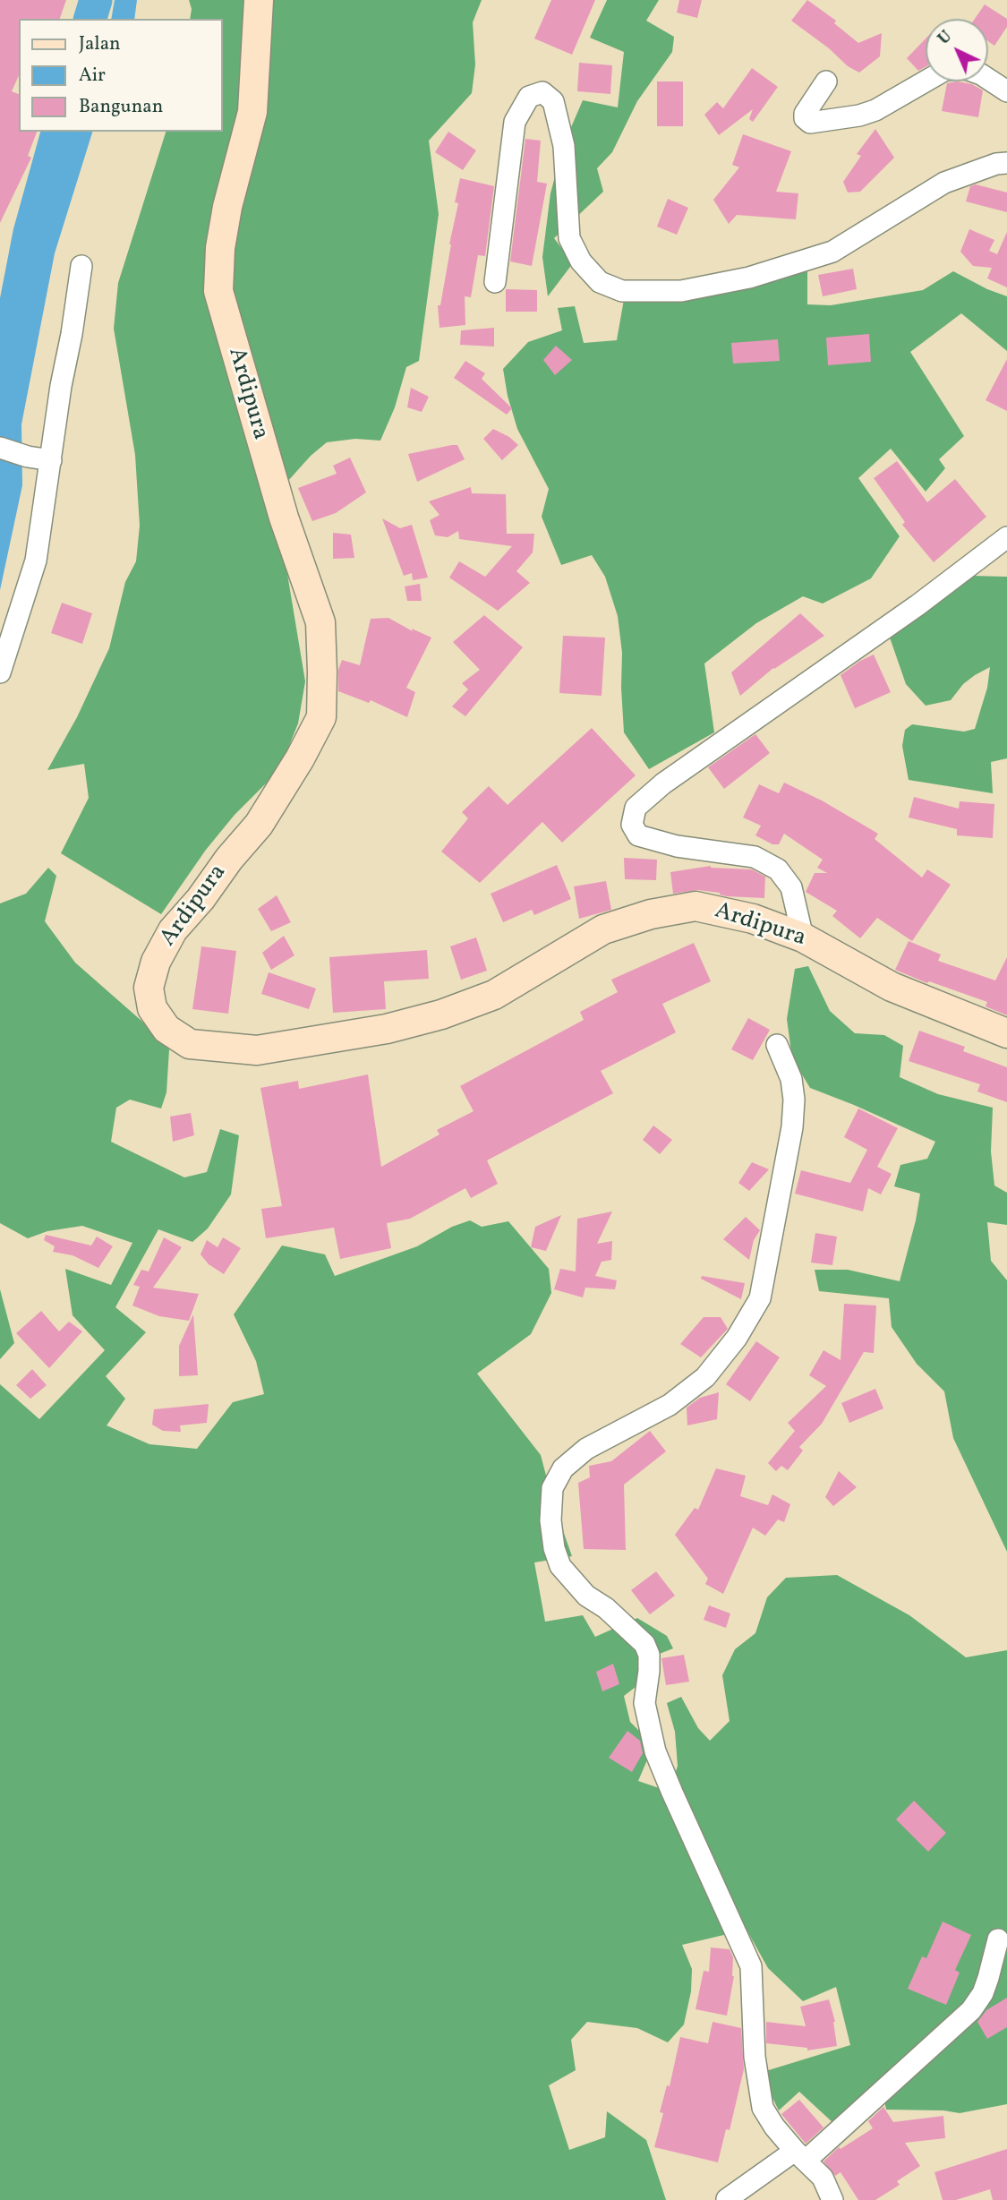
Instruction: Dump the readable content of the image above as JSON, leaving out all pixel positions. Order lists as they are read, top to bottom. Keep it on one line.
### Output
{"streets":{"street":["Ardipura"]},"legend":["Jalan","Air","Bangunan"],"north":"top left"}
